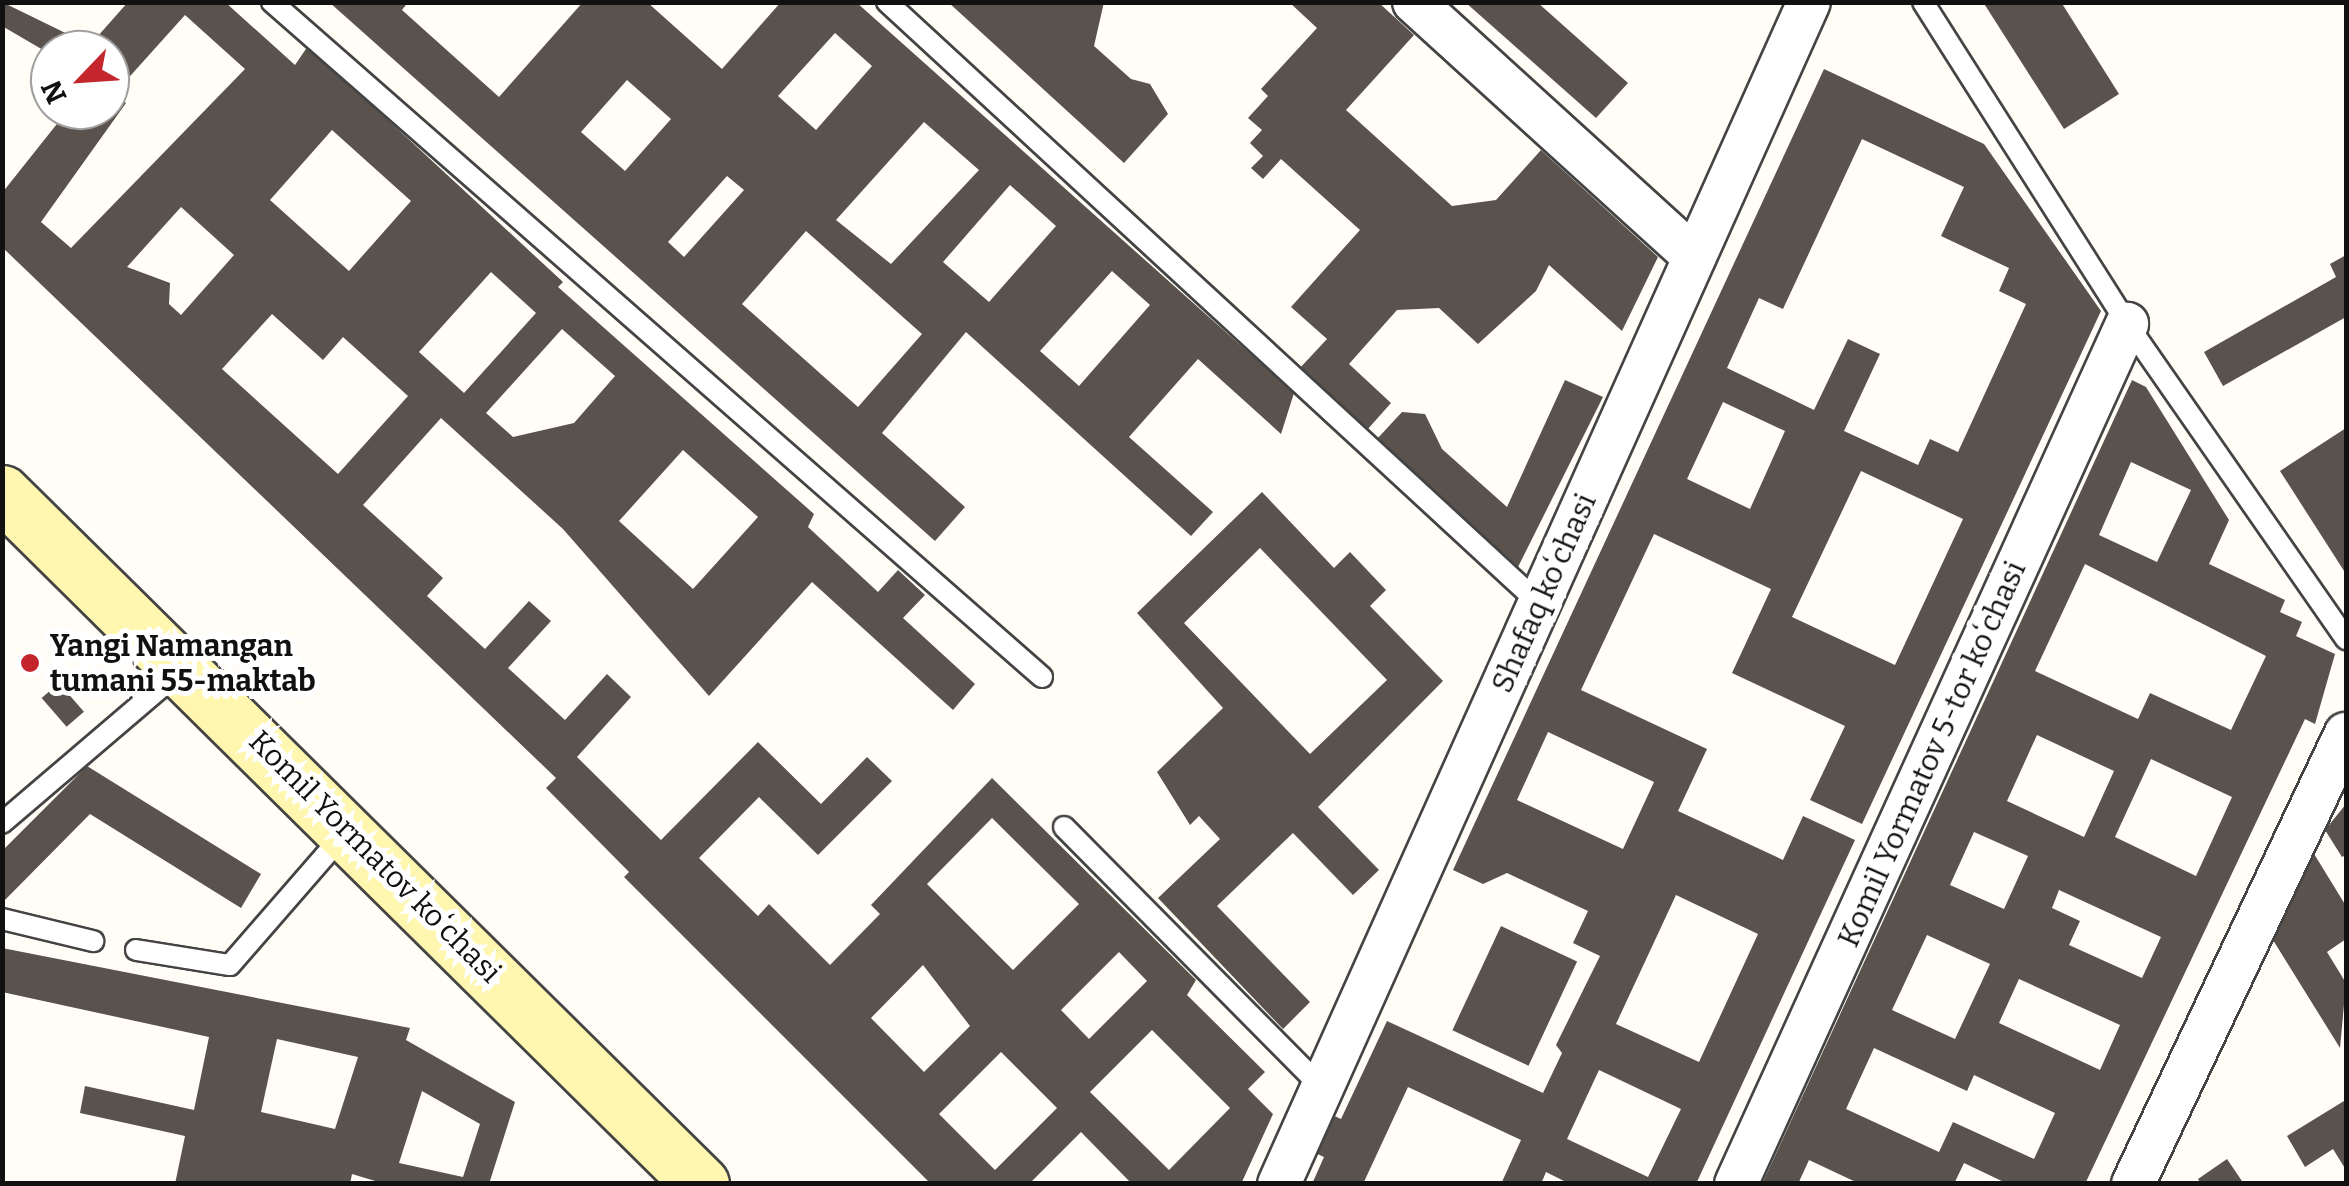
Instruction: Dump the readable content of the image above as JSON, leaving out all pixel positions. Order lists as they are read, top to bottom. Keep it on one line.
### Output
{"streets":{"street":["Shafaq koʻchasi","Komil Yormatov 5-tor koʻchasi","Komil Yormatov koʻchasi"]},"places":["Yangi Namangan tumani 55-maktab"],"north":"bottom left"}
